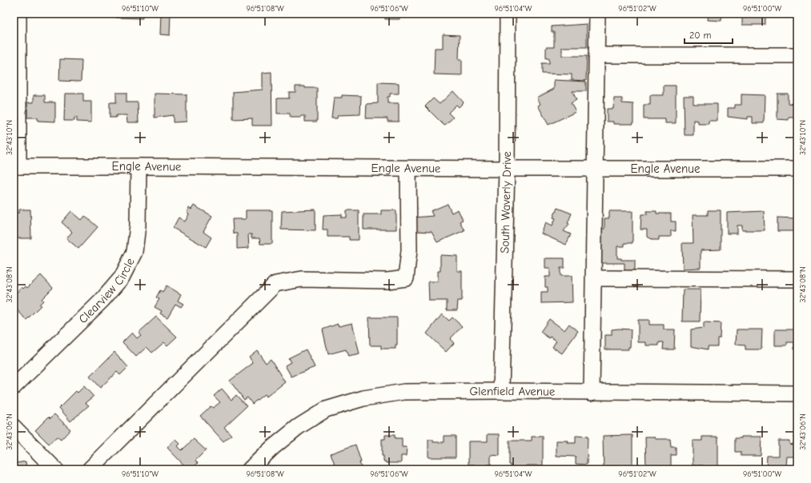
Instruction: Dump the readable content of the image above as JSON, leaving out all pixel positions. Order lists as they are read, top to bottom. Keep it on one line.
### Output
{"streets":{"street":["Engle Avenue","South Waverly Drive","Clearview Circle","Glenfield Avenue"]},"crossings":[["Engle Avenue","South Waverly Drive"],["Engle Avenue","Clearview Circle"],["South Waverly Drive","Glenfield Avenue"]],"scale_bar":"20 m","coordinates":["96°51'10\"W","96°51'08\"W","96°51'06\"W","96°51'04\"W","96°51'02\"W","96°51'00\"W","32°43'10\"N","32°43'08\"N","32°43'06\"N"]}
